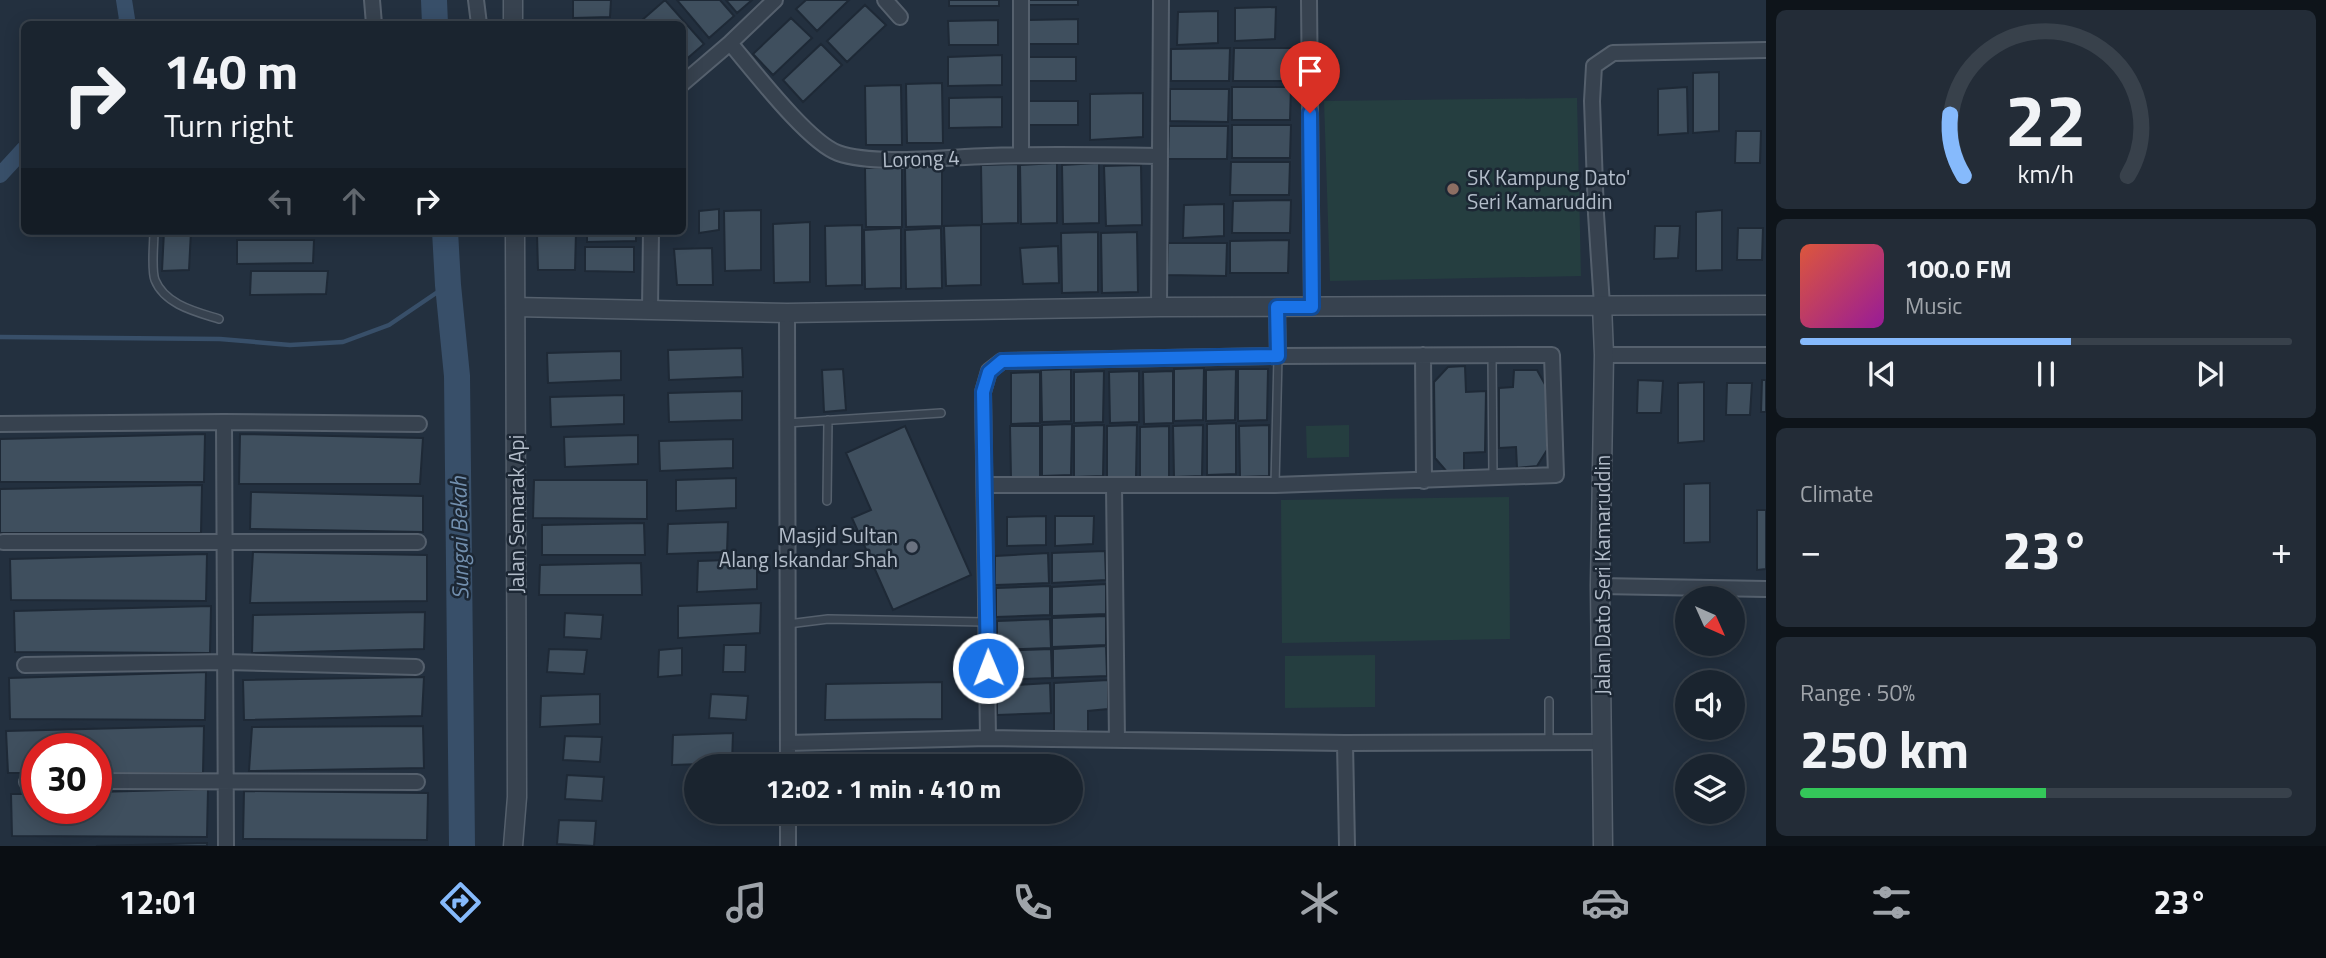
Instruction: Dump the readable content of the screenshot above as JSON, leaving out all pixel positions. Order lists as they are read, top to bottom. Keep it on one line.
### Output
{"streets":{"street":["Lorong 4","Jalan Semarak Api","Jalan Dato Seri Kamaruddin"]},"water":["Sungai Bekah"],"places":["SK Kampung Dato' Seri Kamaruddin","Masjid Sultan Alang Iskandar Shah"],"north":"bottom right","page":{"turn":["140 m","Turn right"],"song":["100.0 FM","Music"],"tile":["Climate",["Range · 50%","250 km"]],"heat":["−","23°","+"],"limit":"30","trip":"12:02 · 1 min · 410 m","tabs":["12:01","23°"],"gauge":["22","km/h"]}}
